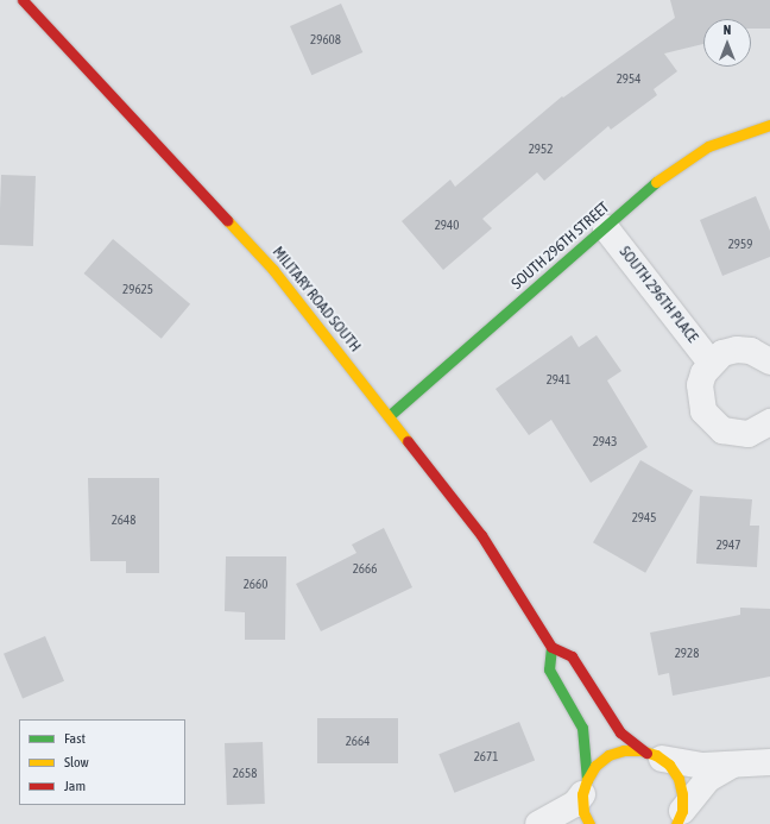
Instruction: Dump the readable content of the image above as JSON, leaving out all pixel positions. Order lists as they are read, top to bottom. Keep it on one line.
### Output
{"streets":{"main road":["SOUTH 296TH STREET","MILITARY ROAD SOUTH"],"street":["SOUTH 296TH PLACE"]},"crossings":[["SOUTH 296TH STREET","SOUTH 296TH PLACE"],["SOUTH 296TH STREET","MILITARY ROAD SOUTH"]],"house_numbers":["29608","2954","2952","2940","2959","29625","2941","2943","2945","2648","2947","2666","2660","2928","2664","2671","2658"],"legend":["Fast","Slow","Jam"],"north":"top"}
